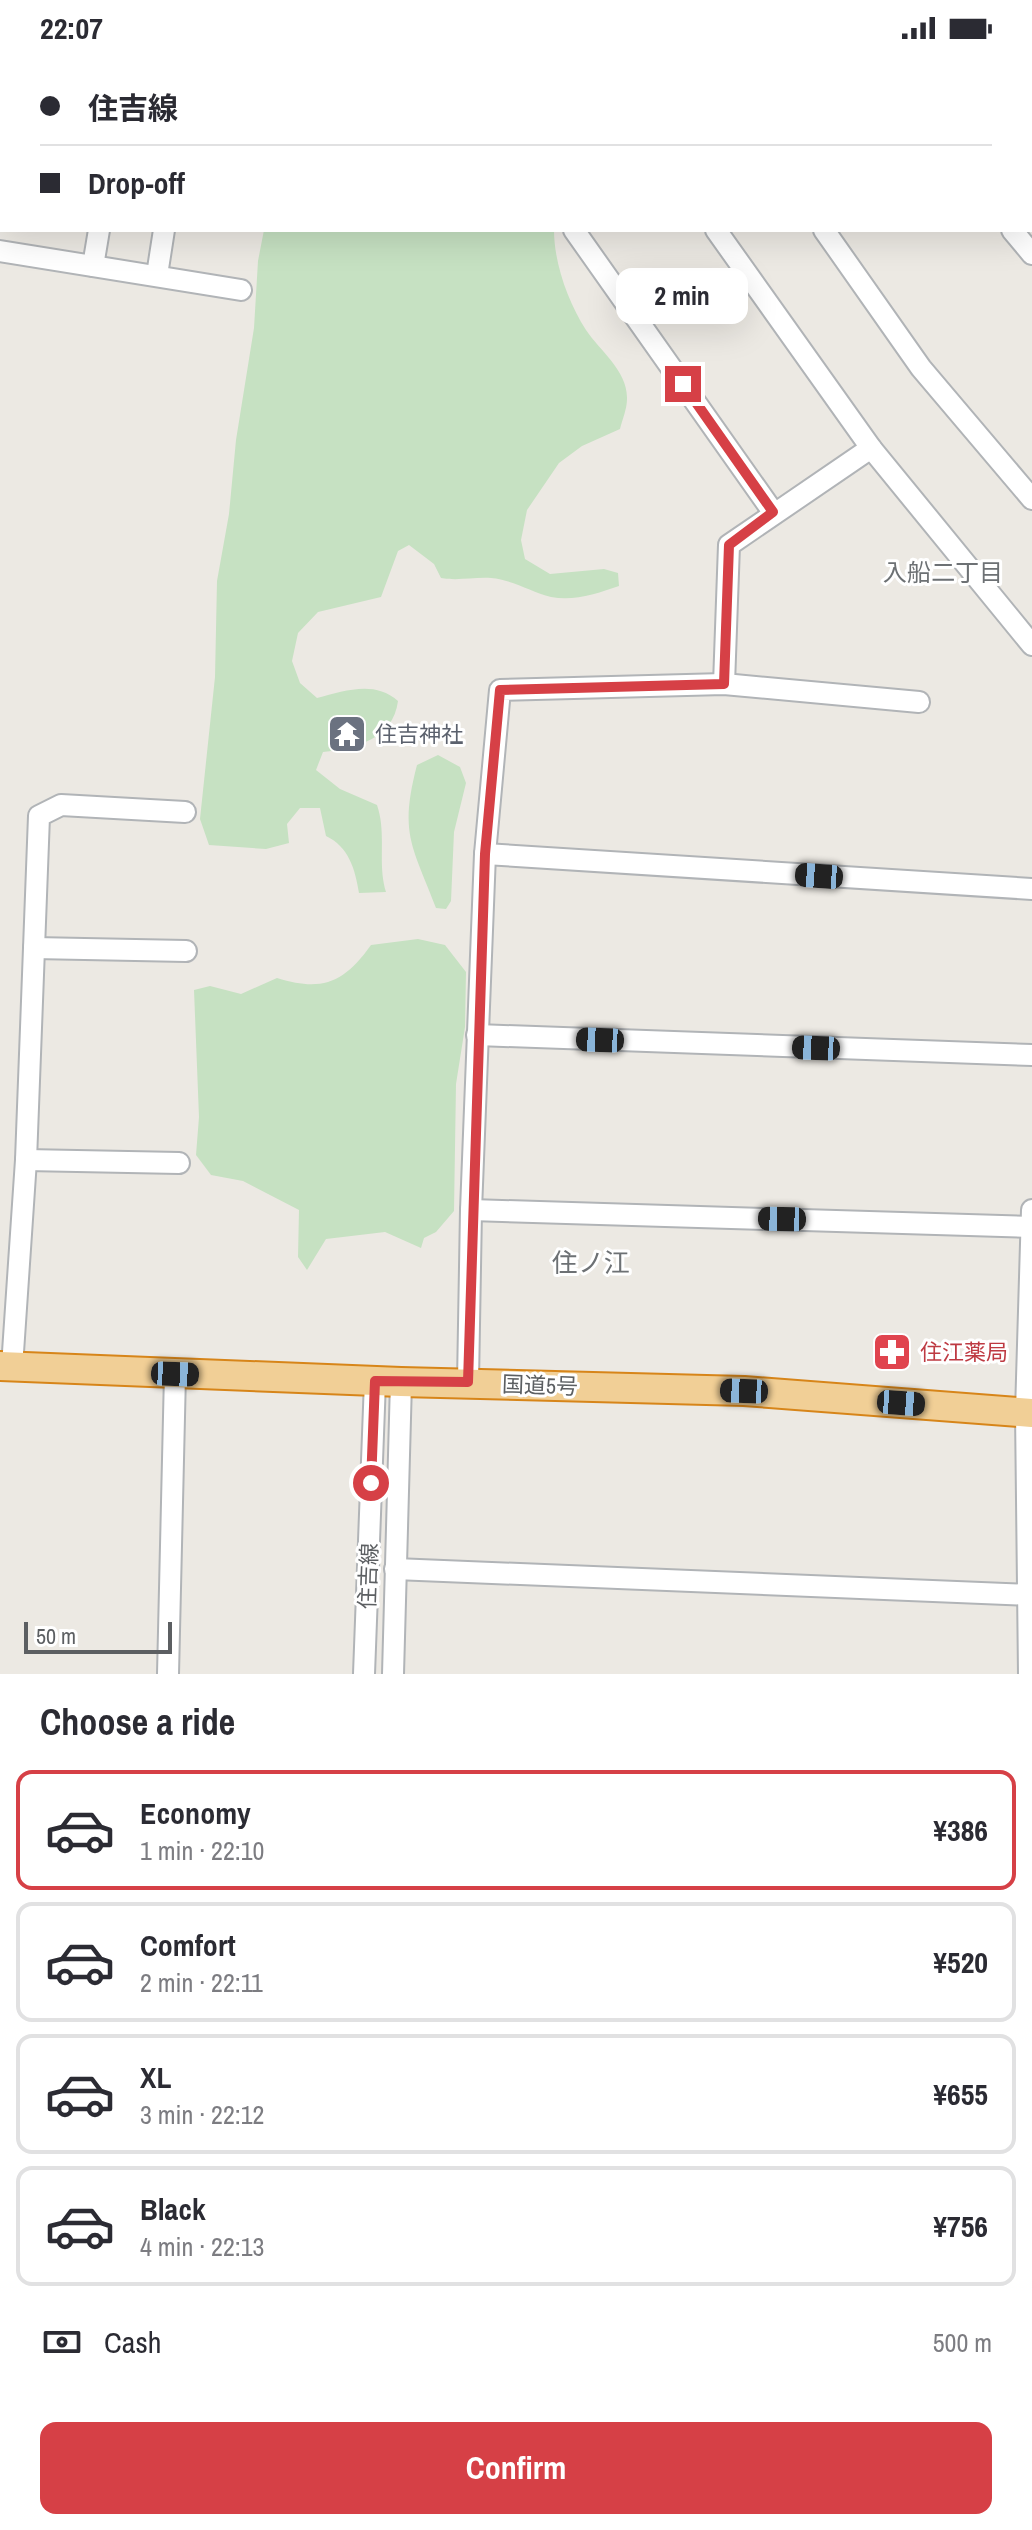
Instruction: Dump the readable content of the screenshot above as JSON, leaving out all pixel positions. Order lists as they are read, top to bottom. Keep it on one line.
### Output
{"streets":{"highway":["国道5号"],"street":["住吉線"]},"crossings":[["国道5号","住吉線"]],"districts":["入船二丁目","住ノ江"],"places":{"temple":["住吉神社"],"pharmacy":["住江薬局"]},"scale_bar":"50 m","page":{"status":"22:07","banner":["住吉線","Drop-off"],"bubble":"2 min","scale":"50 m","heading":"Choose a ride","list":[{"name":"Economy","note":"1 min · 22:10","value":"¥386"},{"name":"Comfort","note":"2 min · 22:11","value":"¥520"},{"name":"XL","note":"3 min · 22:12","value":"¥655"},{"name":"Black","note":"4 min · 22:13","value":"¥756"}],"pay":["Cash","500 m"],"buttons":"Confirm"}}
